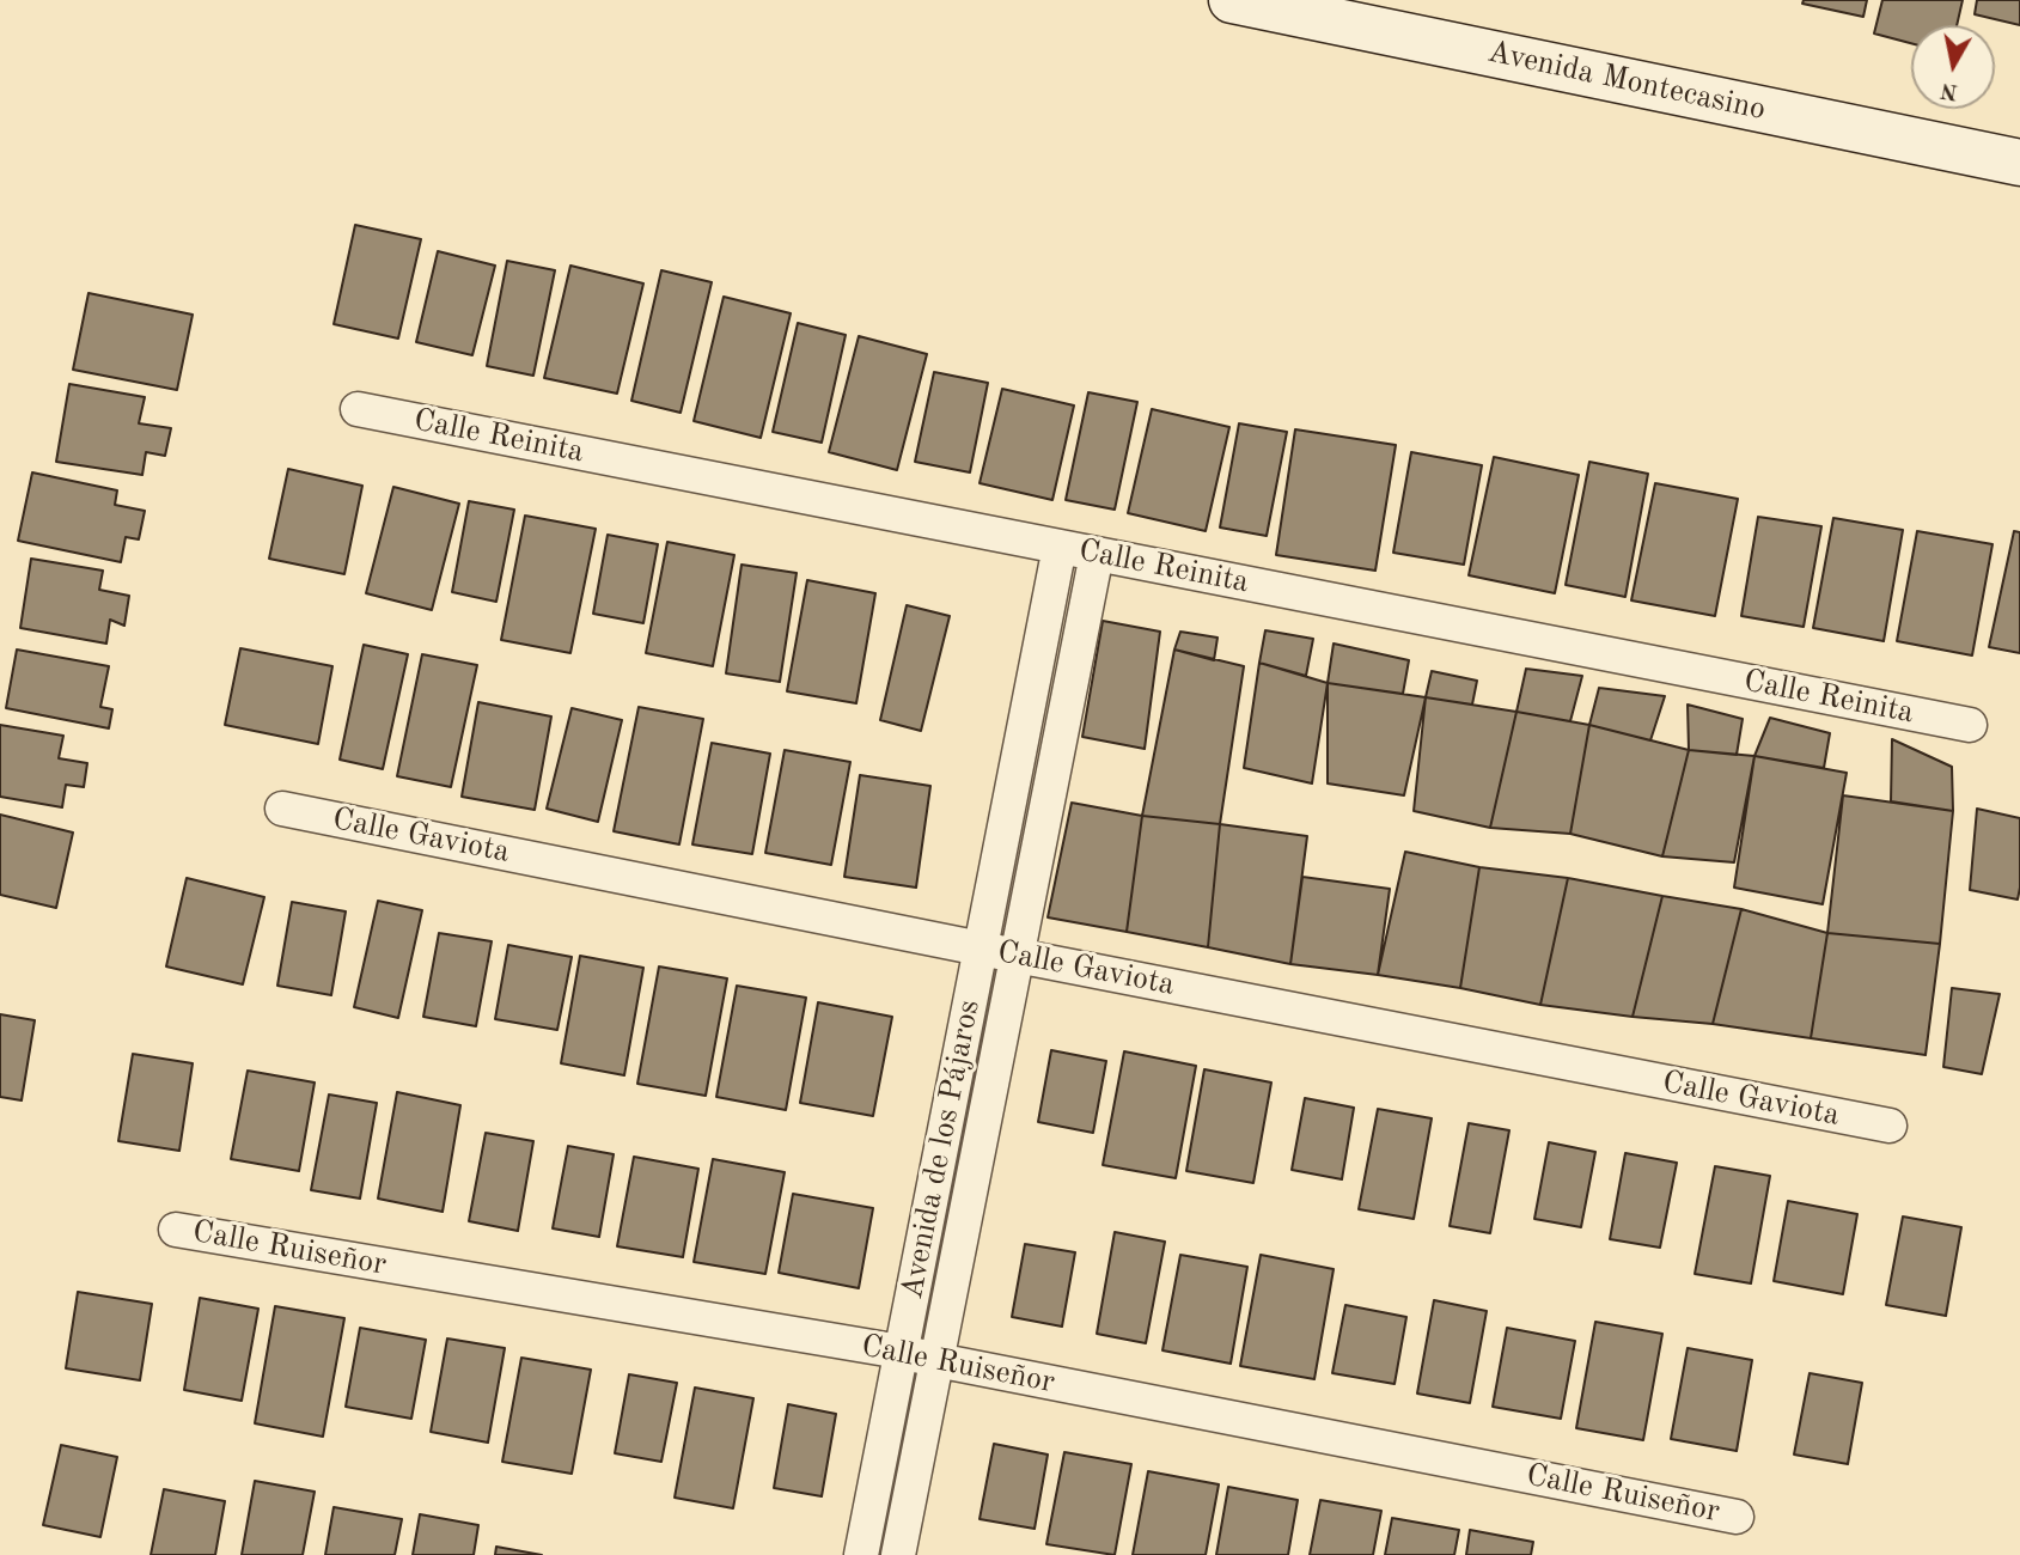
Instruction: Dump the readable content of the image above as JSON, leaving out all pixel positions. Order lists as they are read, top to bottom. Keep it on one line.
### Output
{"streets":{"street":["Avenida Montecasino","Calle Reinita","Calle Gaviota","Avenida de los Pájaros","Calle Ruiseñor"]},"crossings":[["Calle Reinita","Avenida de los Pájaros"],["Calle Gaviota","Avenida de los Pájaros"],["Avenida de los Pájaros","Calle Ruiseñor"]],"north":"bottom"}
